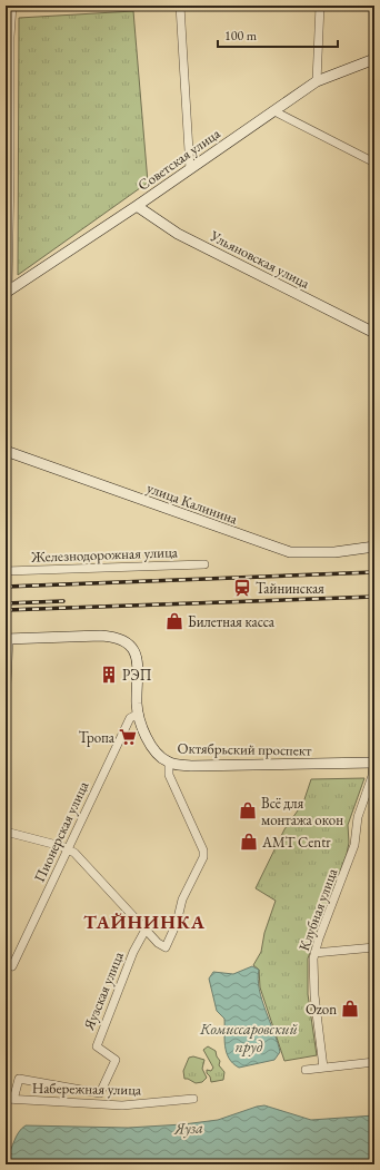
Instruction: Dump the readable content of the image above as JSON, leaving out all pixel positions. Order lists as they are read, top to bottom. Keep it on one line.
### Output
{"streets":{"street":["Советская улица","Ульяновская улица","улица Калинина","Железнодорожная улица","Октябрьский проспект","Пионерская улица","Клубная улица","Яузская улица","Набережная улица"]},"crossings":[["Советская улица","Ульяновская улица"],["Октябрьский проспект","Пионерская улица"],["Октябрьский проспект","Клубная улица"],["Яузская улица","Набережная улица"]],"districts":["ТАЙНИНКА"],"water":["Комиссаровский пруд","Яуза"],"places":{"station":["Тайнинская"],"shop":["Билетная касса","Всё для монтажа окон","AMT Centr","Ozon"],"building":["РЭП"],"supermarket":["Тропа"]},"scale_bar":"100 m"}
